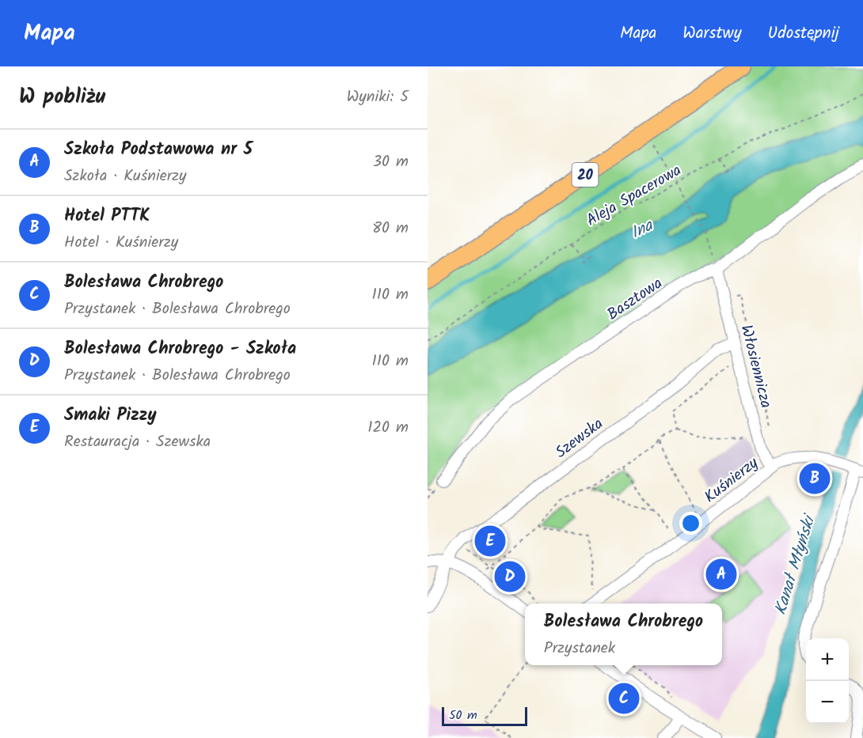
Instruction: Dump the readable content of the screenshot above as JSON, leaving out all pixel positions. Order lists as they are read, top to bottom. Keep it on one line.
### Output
{"streets":{"main road":["20"],"street":["Basztowa","Włosiennicza","Szewska","Kuśnierzy"],"path":["Aleja Spacerowa"]},"crossings":[["Basztowa","Włosiennicza"],["Włosiennicza","Szewska"],["Włosiennicza","Kuśnierzy"]],"water":["Ina","Kanał Młyński"],"scale_bar":"50 m","page":{"header":"Mapa","nav":["Mapa","Warstwy","Udostępnij"],"heading":["W pobliżu","Wyniki: 5"],"list":[{"mark":"A","name":"Szkoła Podstawowa nr 5","note":"Szkoła · Kuśnierzy","value":"30 m"},{"mark":"B","name":"Hotel PTTK","note":"Hotel · Kuśnierzy","value":"80 m"},{"mark":"C","name":"Bolesława Chrobrego","note":"Przystanek · Bolesława Chrobrego","value":"110 m"},{"mark":"D","name":"Bolesława Chrobrego - Szkoła","note":"Przystanek · Bolesława Chrobrego","value":"110 m"},{"mark":"E","name":"Smaki Pizzy","note":"Restauracja · Szewska","value":"120 m"}],"pins":["B","E","A","D","C"],"popup":["Bolesława Chrobrego","Przystanek"],"map_buttons":["+","−"],"scale":"50 m"}}
